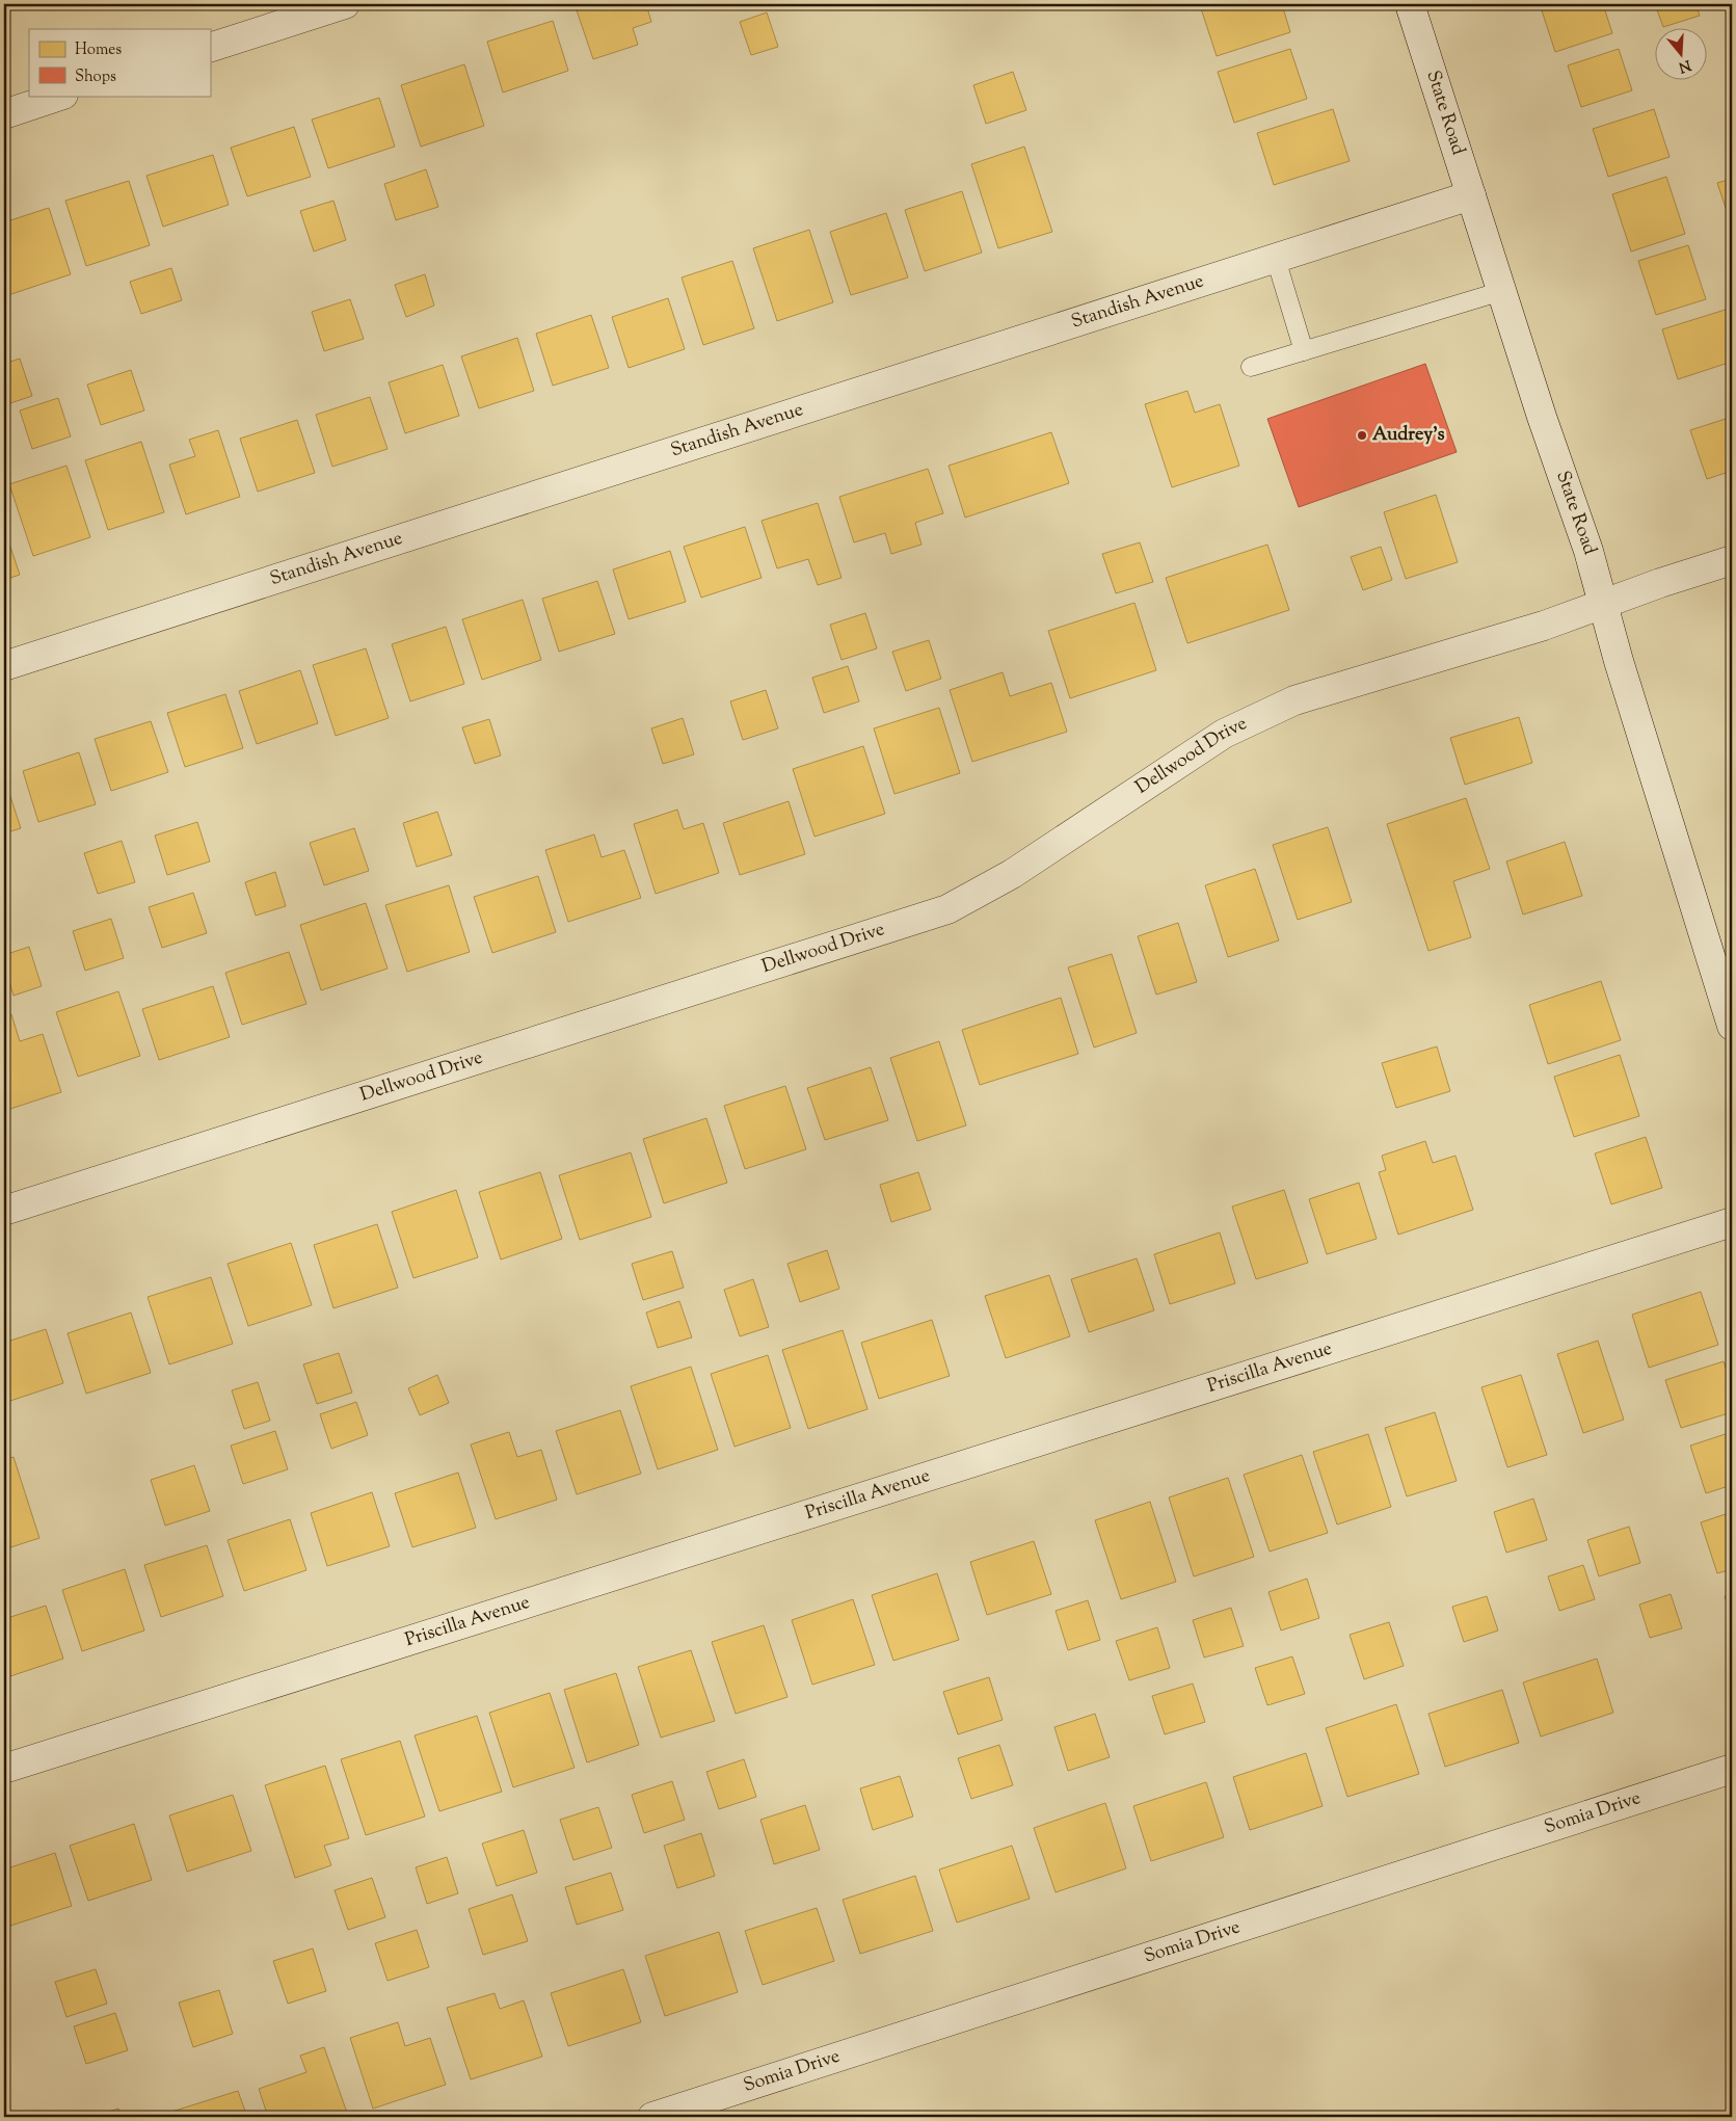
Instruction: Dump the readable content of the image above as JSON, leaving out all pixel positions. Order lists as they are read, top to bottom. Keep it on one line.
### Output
{"streets":{"street":["State Road","Standish Avenue","Dellwood Drive","Priscilla Avenue","Somia Drive"]},"crossings":[["State Road","Standish Avenue"],["State Road","Dellwood Drive"]],"places":["Audrey's"],"legend":["Homes","Shops"],"north":"bottom"}
